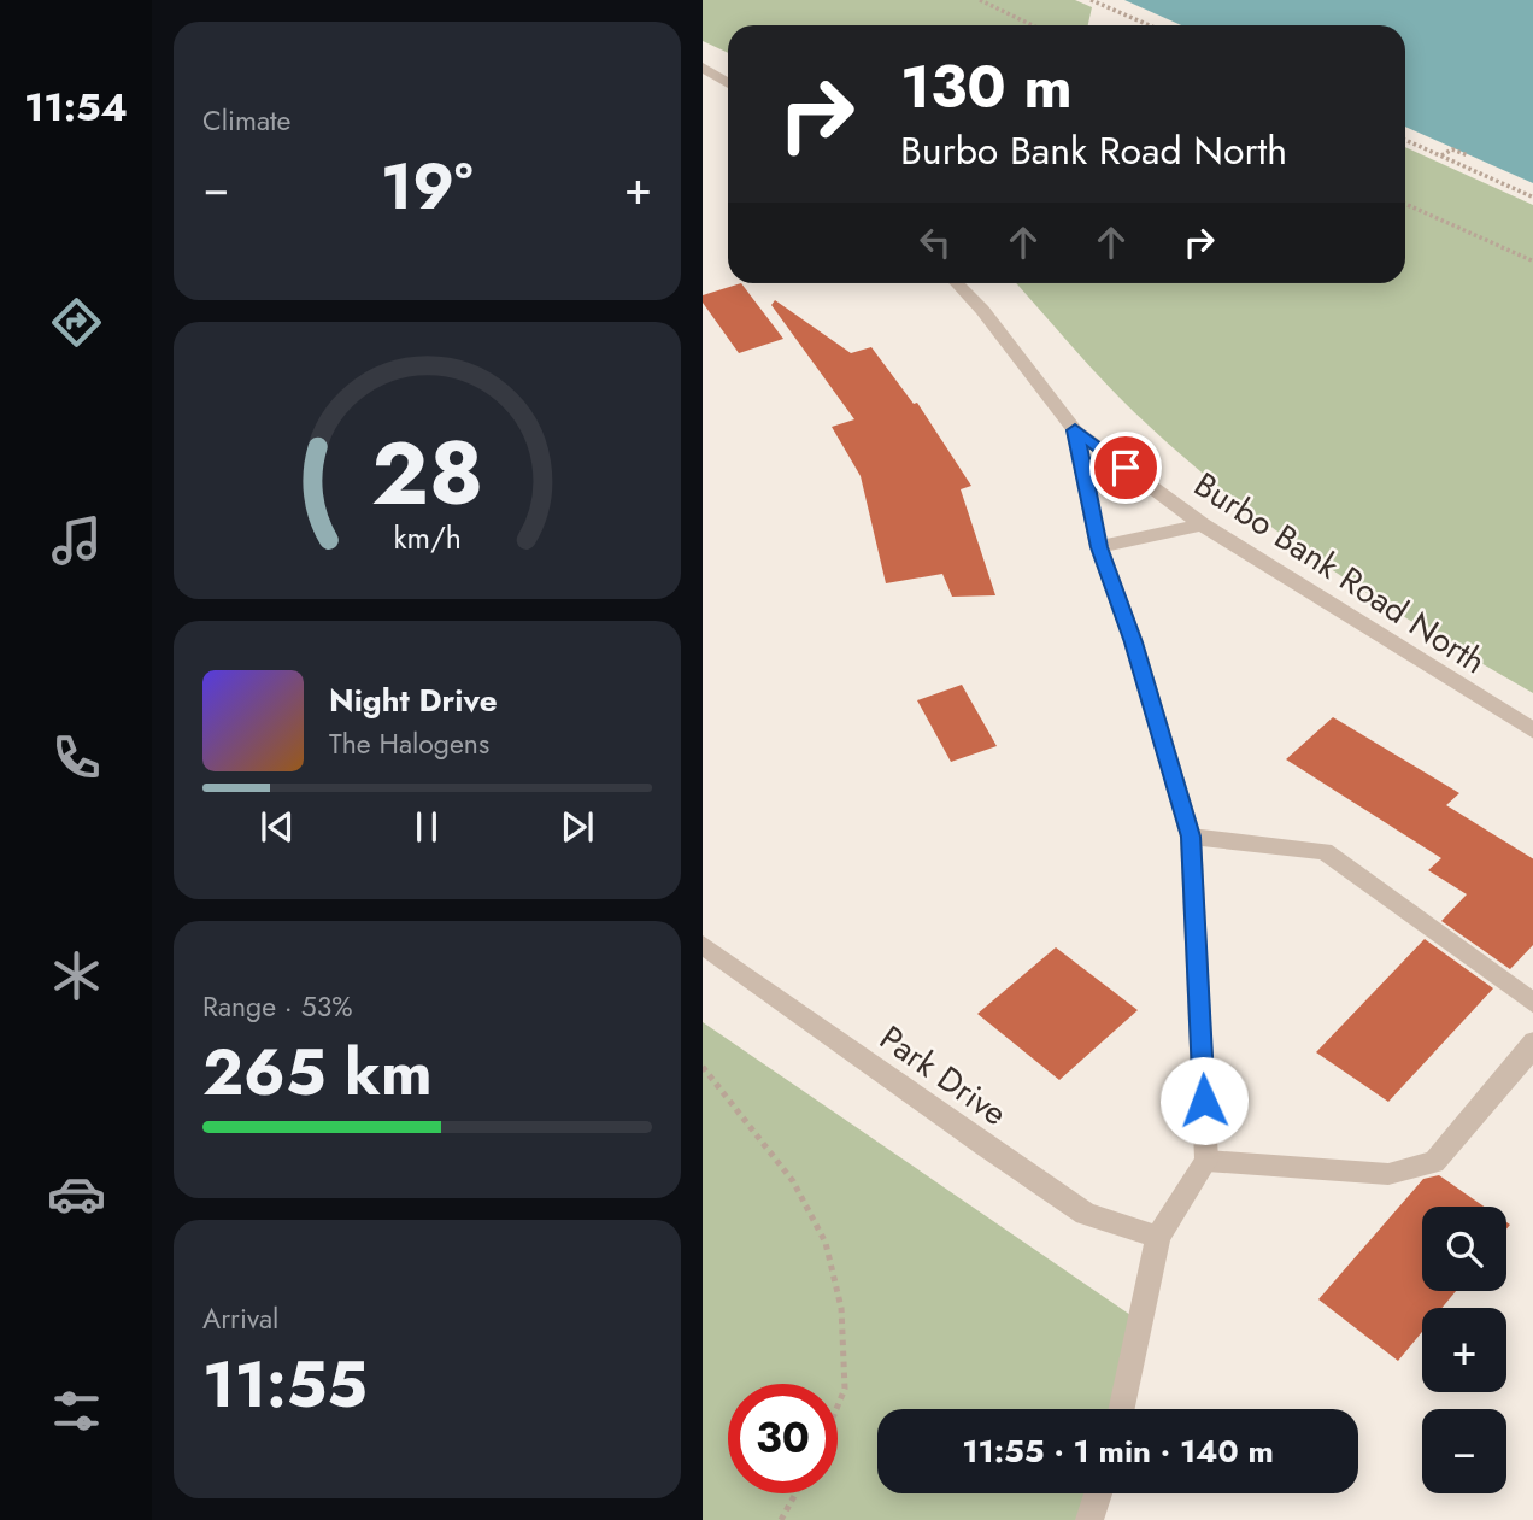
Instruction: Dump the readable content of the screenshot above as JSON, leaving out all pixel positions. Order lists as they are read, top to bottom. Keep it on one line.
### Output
{"streets":{"street":["Burbo Bank Road North","Park Drive"]},"page":{"tabs":"11:54","tile":["Climate",["Range · 53%","265 km"],["Arrival","11:55"]],"turn":["130 m","Burbo Bank Road North"],"heat":["−","19°","+"],"song":["Night Drive","The Halogens"],"map_buttons":["+","−"],"limit":"30","trip":"11:55 · 1 min · 140 m","gauge":["28","km/h"]}}
